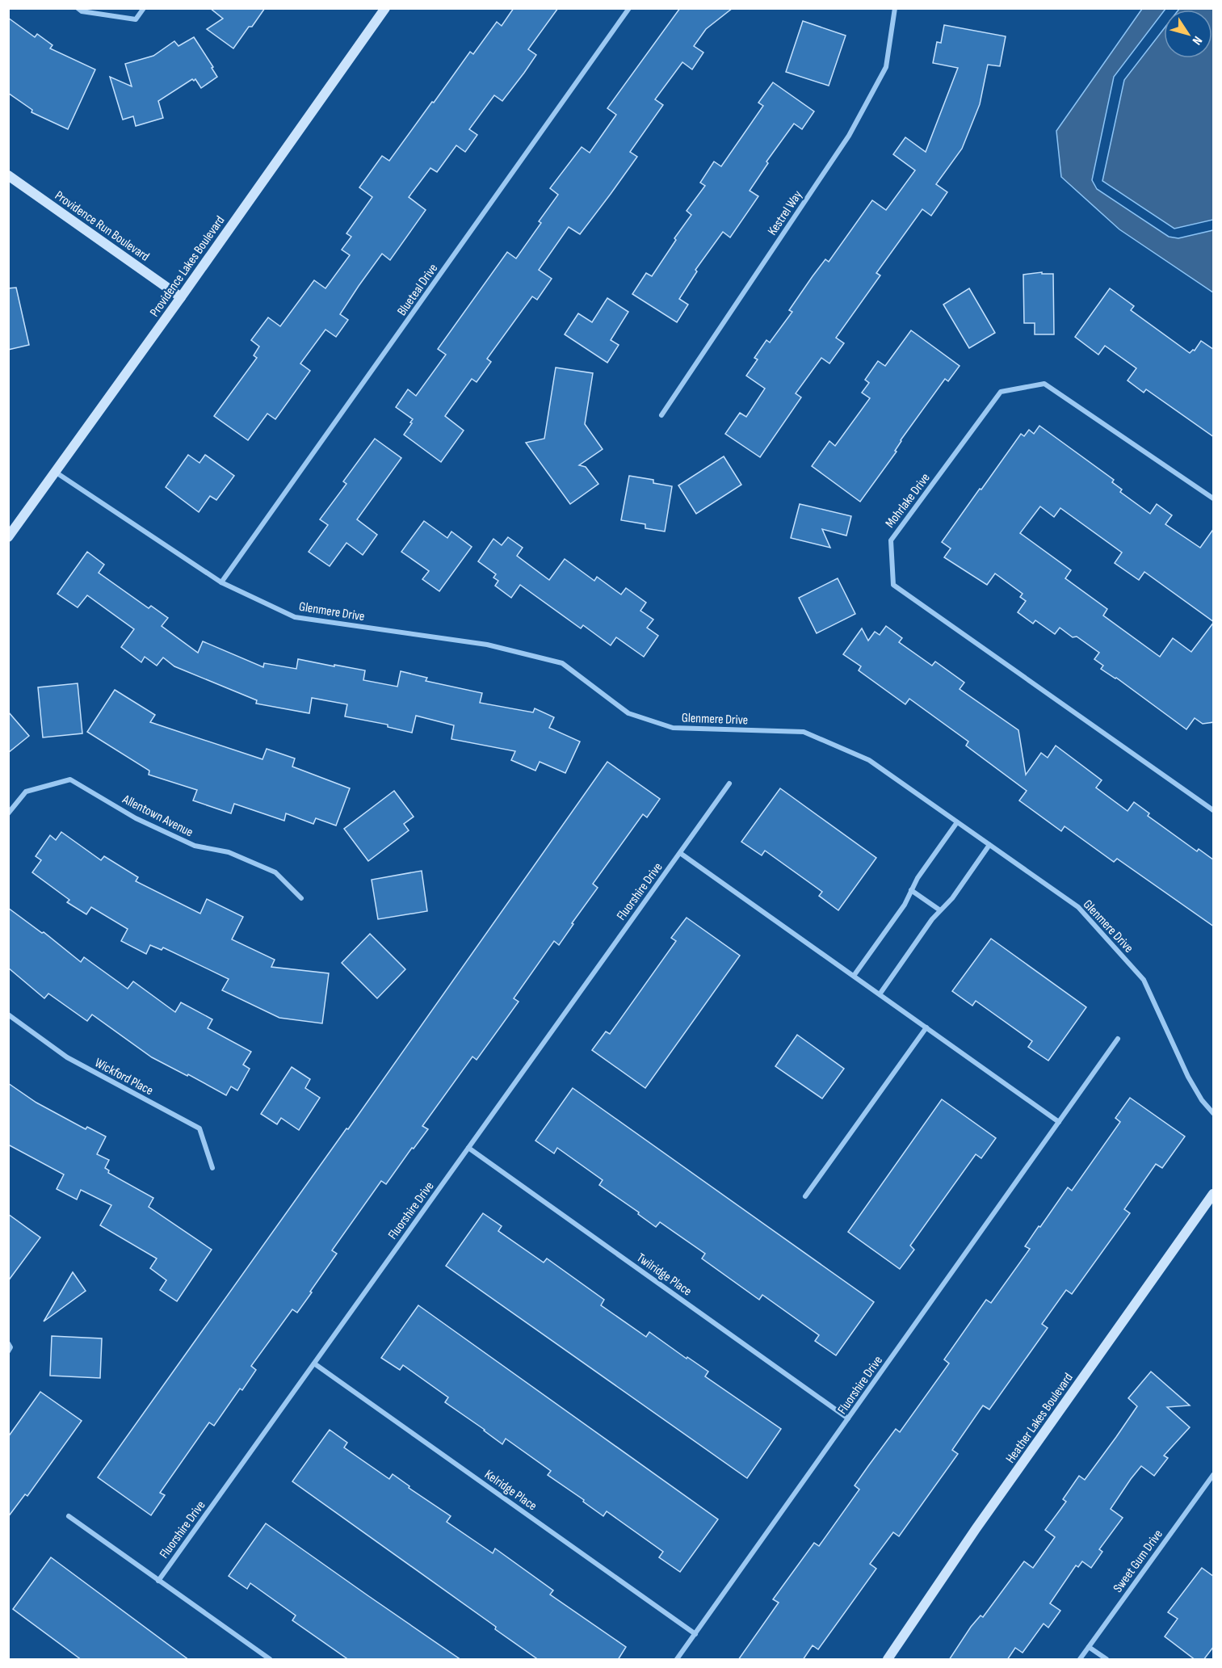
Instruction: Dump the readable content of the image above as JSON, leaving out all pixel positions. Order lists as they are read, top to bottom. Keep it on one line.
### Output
{"streets":{"street":["Kestrel Way","Providence Run Boulevard","Providence Lakes Boulevard","Blueteal Drive","Mohrlake Drive","Glenmere Drive","Allentown Avenue","Fluorshire Drive","Wickford Place","Twilridge Place","Heather Lakes Boulevard","Kelridge Place","Sweet Gum Drive"]},"crossings":[["Providence Run Boulevard","Providence Lakes Boulevard"],["Providence Lakes Boulevard","Glenmere Drive"],["Blueteal Drive","Glenmere Drive"],["Fluorshire Drive","Twilridge Place"],["Fluorshire Drive","Kelridge Place"]],"north":"bottom right"}
